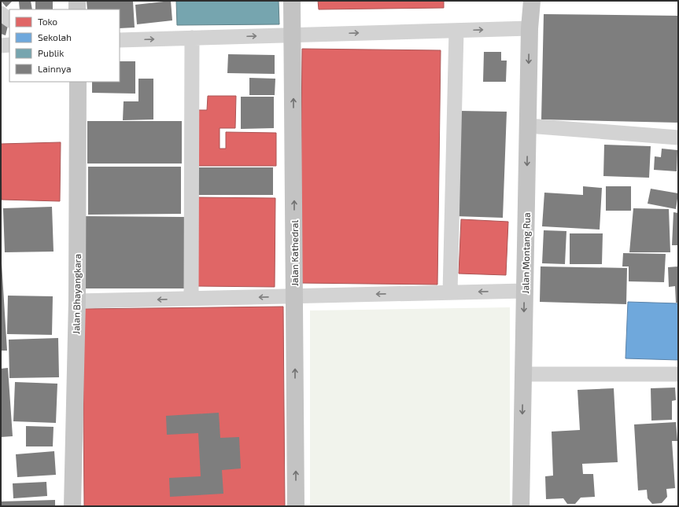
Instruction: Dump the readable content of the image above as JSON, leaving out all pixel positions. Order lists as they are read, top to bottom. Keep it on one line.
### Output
{"streets":{"highway":["Jalan Kathedral","Jalan Montang Rua"],"main road":["Jalan Bhayangkara"]},"one_way":["Jalan Kathedral","Jalan Montang Rua"],"legend":["Toko","Sekolah","Publik","Lainnya"]}
